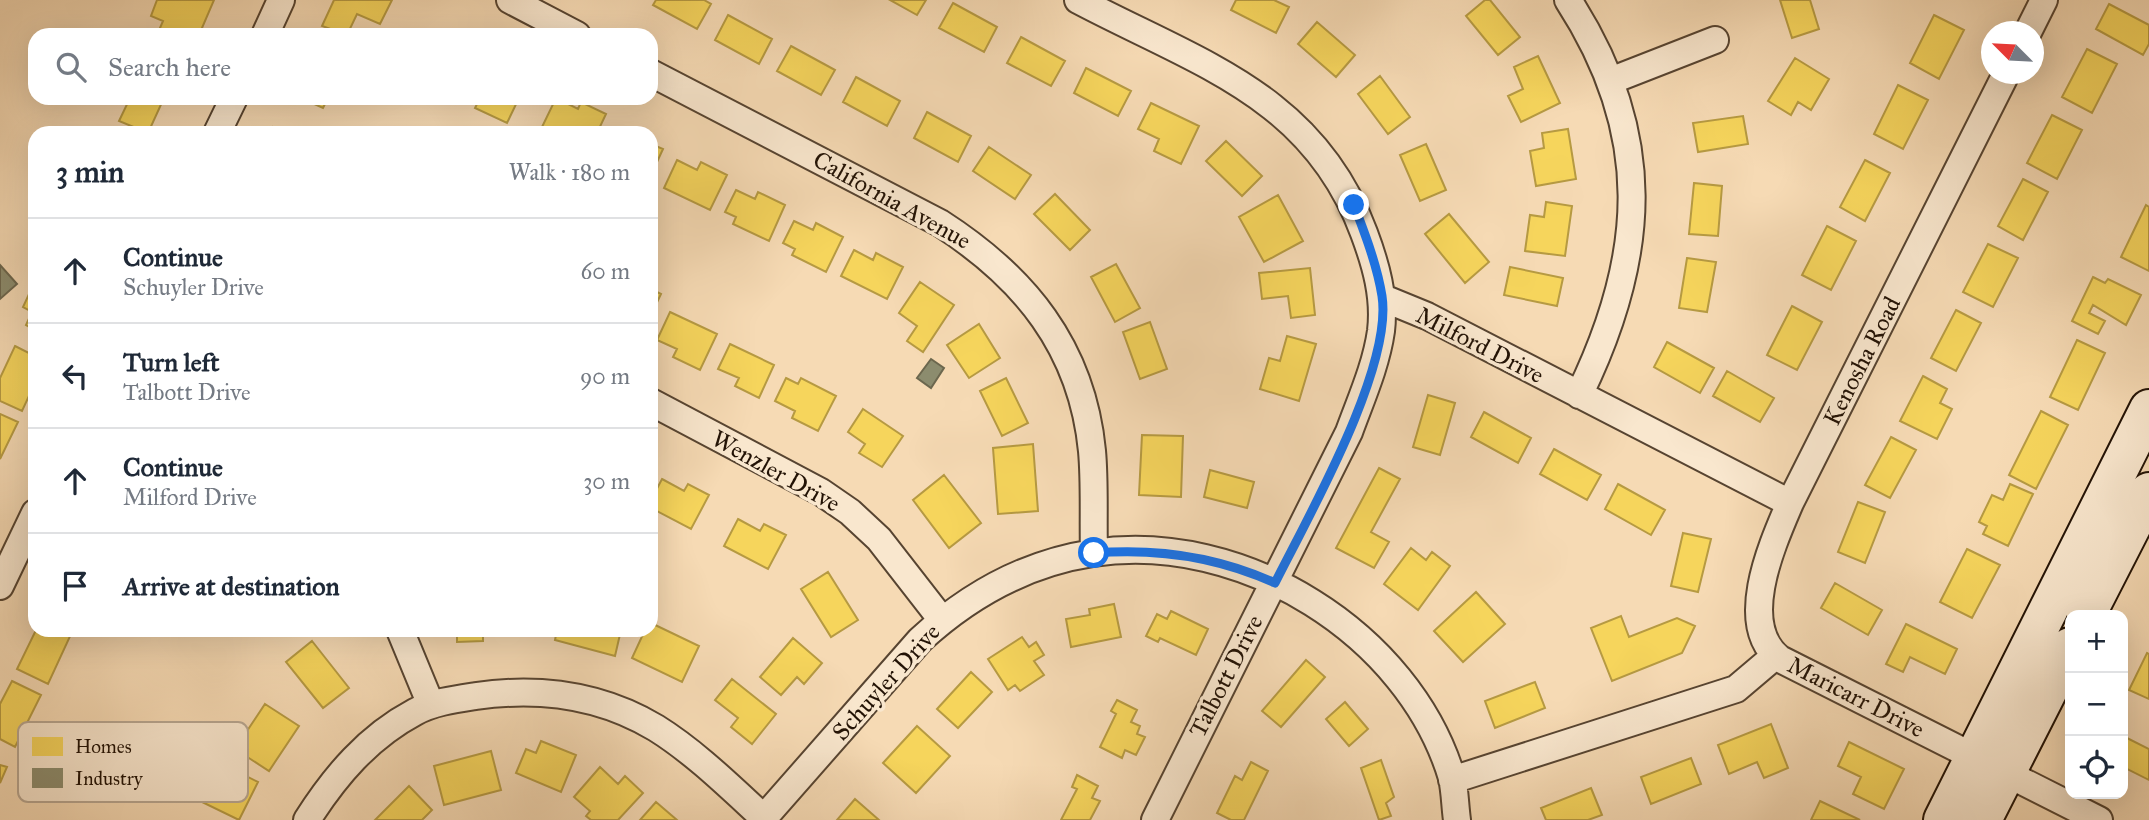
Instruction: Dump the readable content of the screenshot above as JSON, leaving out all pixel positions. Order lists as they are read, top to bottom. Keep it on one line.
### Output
{"streets":{"street":["California Avenue","Milford Drive","Kenosha Road","Wenzler Drive","Talbott Drive","Schuyler Drive","Maricarr Drive"]},"crossings":[["California Avenue","Schuyler Drive"],["Milford Drive","Kenosha Road"],["Milford Drive","Talbott Drive"],["Kenosha Road","Maricarr Drive"],["Wenzler Drive","Schuyler Drive"],["Talbott Drive","Schuyler Drive"],["Schuyler Drive","Maricarr Drive"]],"legend":["Homes","Industry"],"north":"top left","page":{"search":"Search here","heading":["3 min","Walk · 180 m"],"list":[["Continue","Schuyler Drive","60 m"],["Turn left","Talbott Drive","90 m"],["Continue","Milford Drive","30 m"],"Arrive at destination"],"map_buttons":["+","−"]}}
